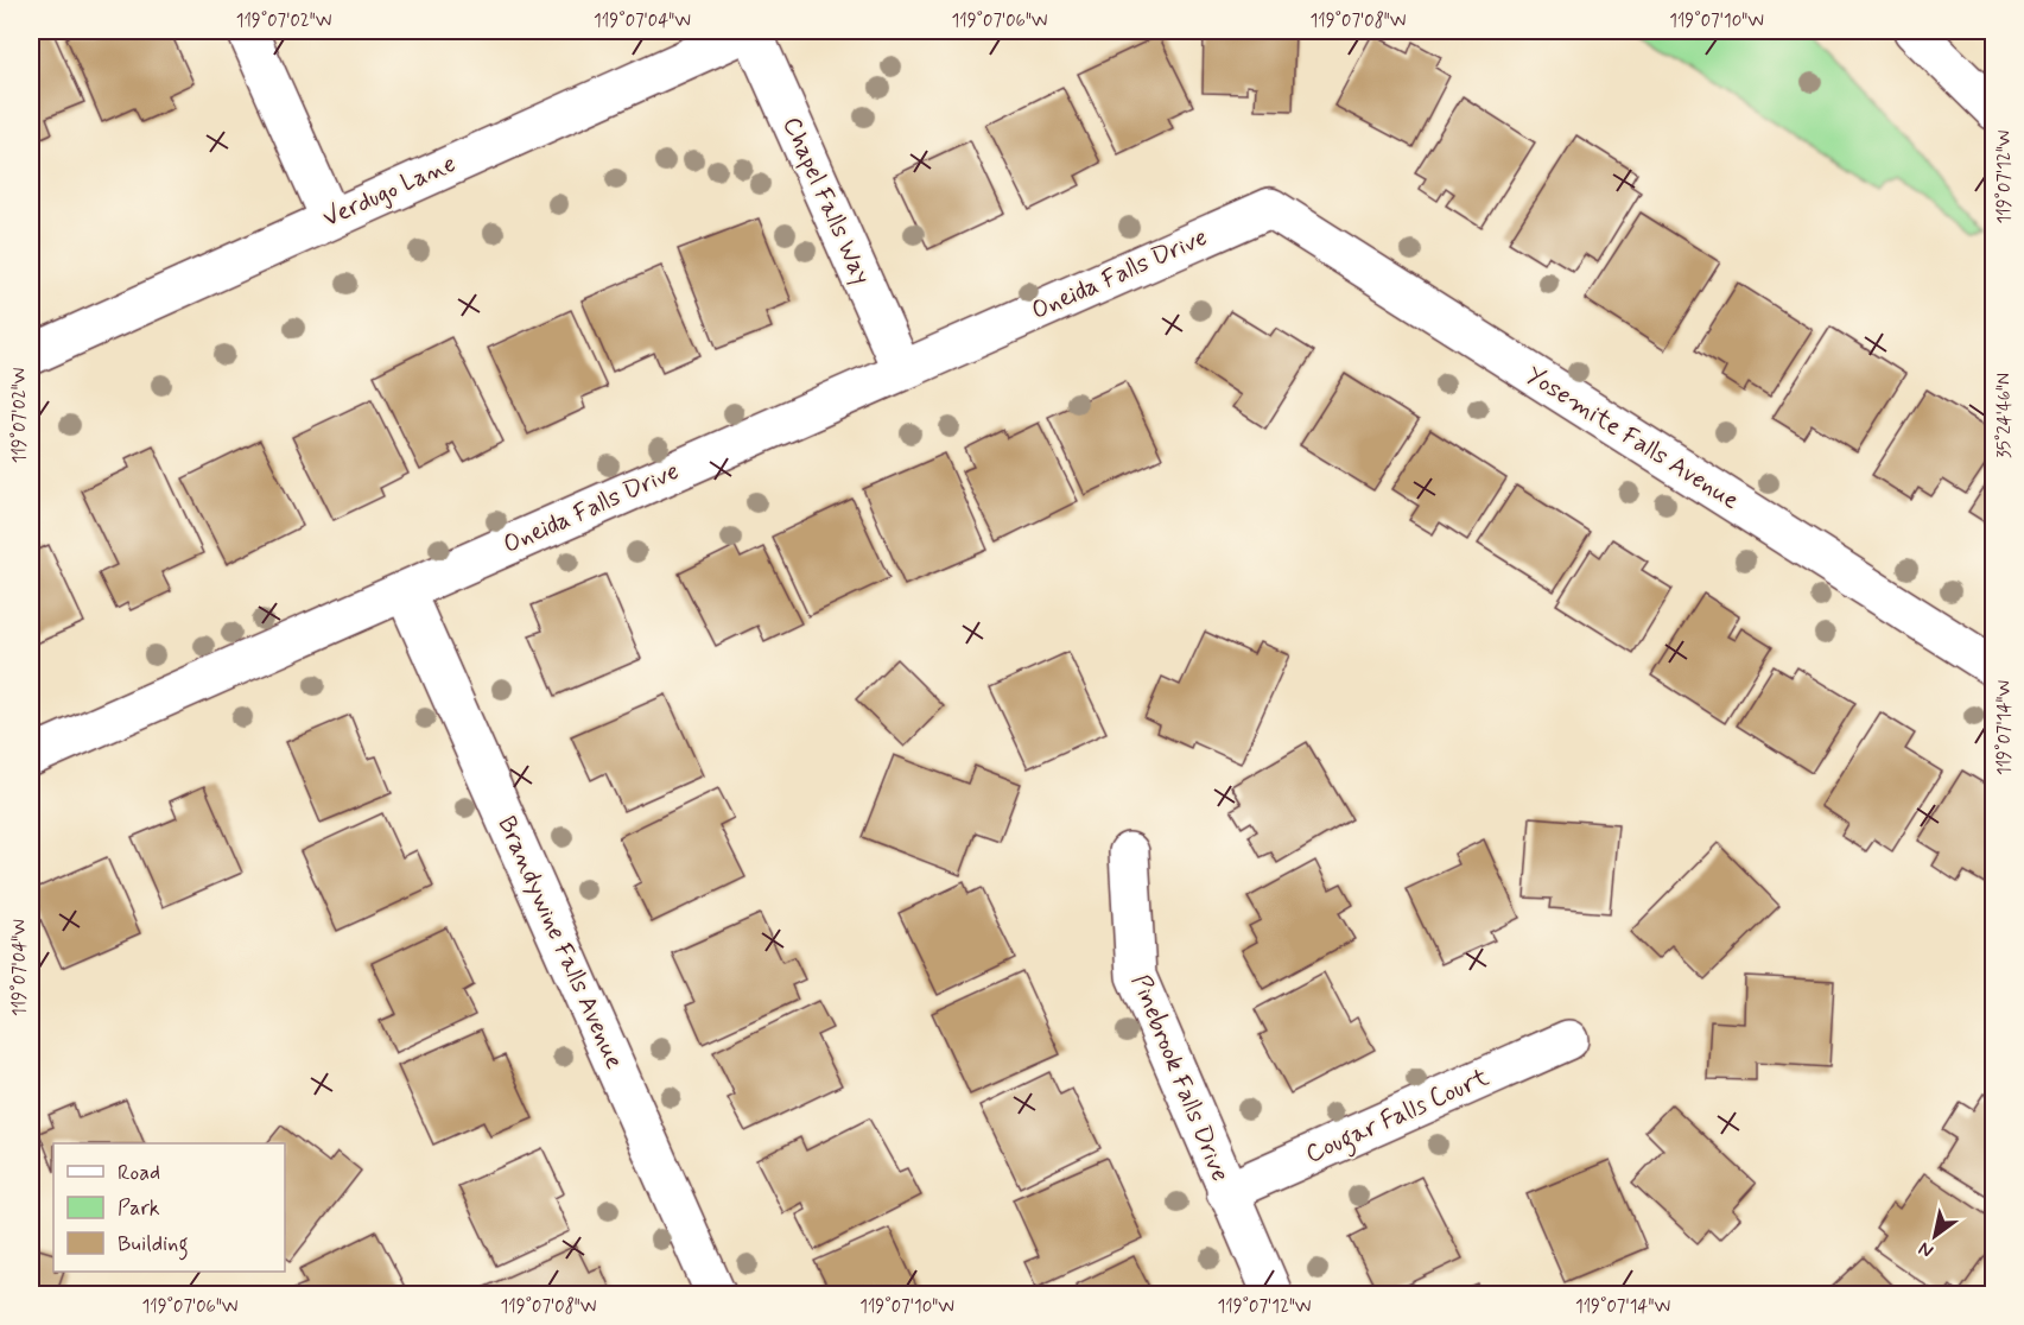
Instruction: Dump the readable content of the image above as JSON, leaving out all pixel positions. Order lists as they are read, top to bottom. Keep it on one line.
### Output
{"streets":{"street":["Verdugo Lane","Chapel Falls Way","Oneida Falls Drive","Yosemite Falls Avenue","Brandywine Falls Avenue","Pinebrook Falls Drive","Cougar Falls Court"]},"crossings":[["Verdugo Lane","Chapel Falls Way"],["Chapel Falls Way","Oneida Falls Drive"],["Oneida Falls Drive","Yosemite Falls Avenue"],["Oneida Falls Drive","Brandywine Falls Avenue"],["Pinebrook Falls Drive","Cougar Falls Court"]],"legend":["Road","Park","Building"],"north":"bottom left","coordinates":["119°07'02\"W","119°07'04\"W","119°07'06\"W","119°07'08\"W","119°07'10\"W","119°07'12\"W","35°24'46\"N","119°07'14\"W"]}
